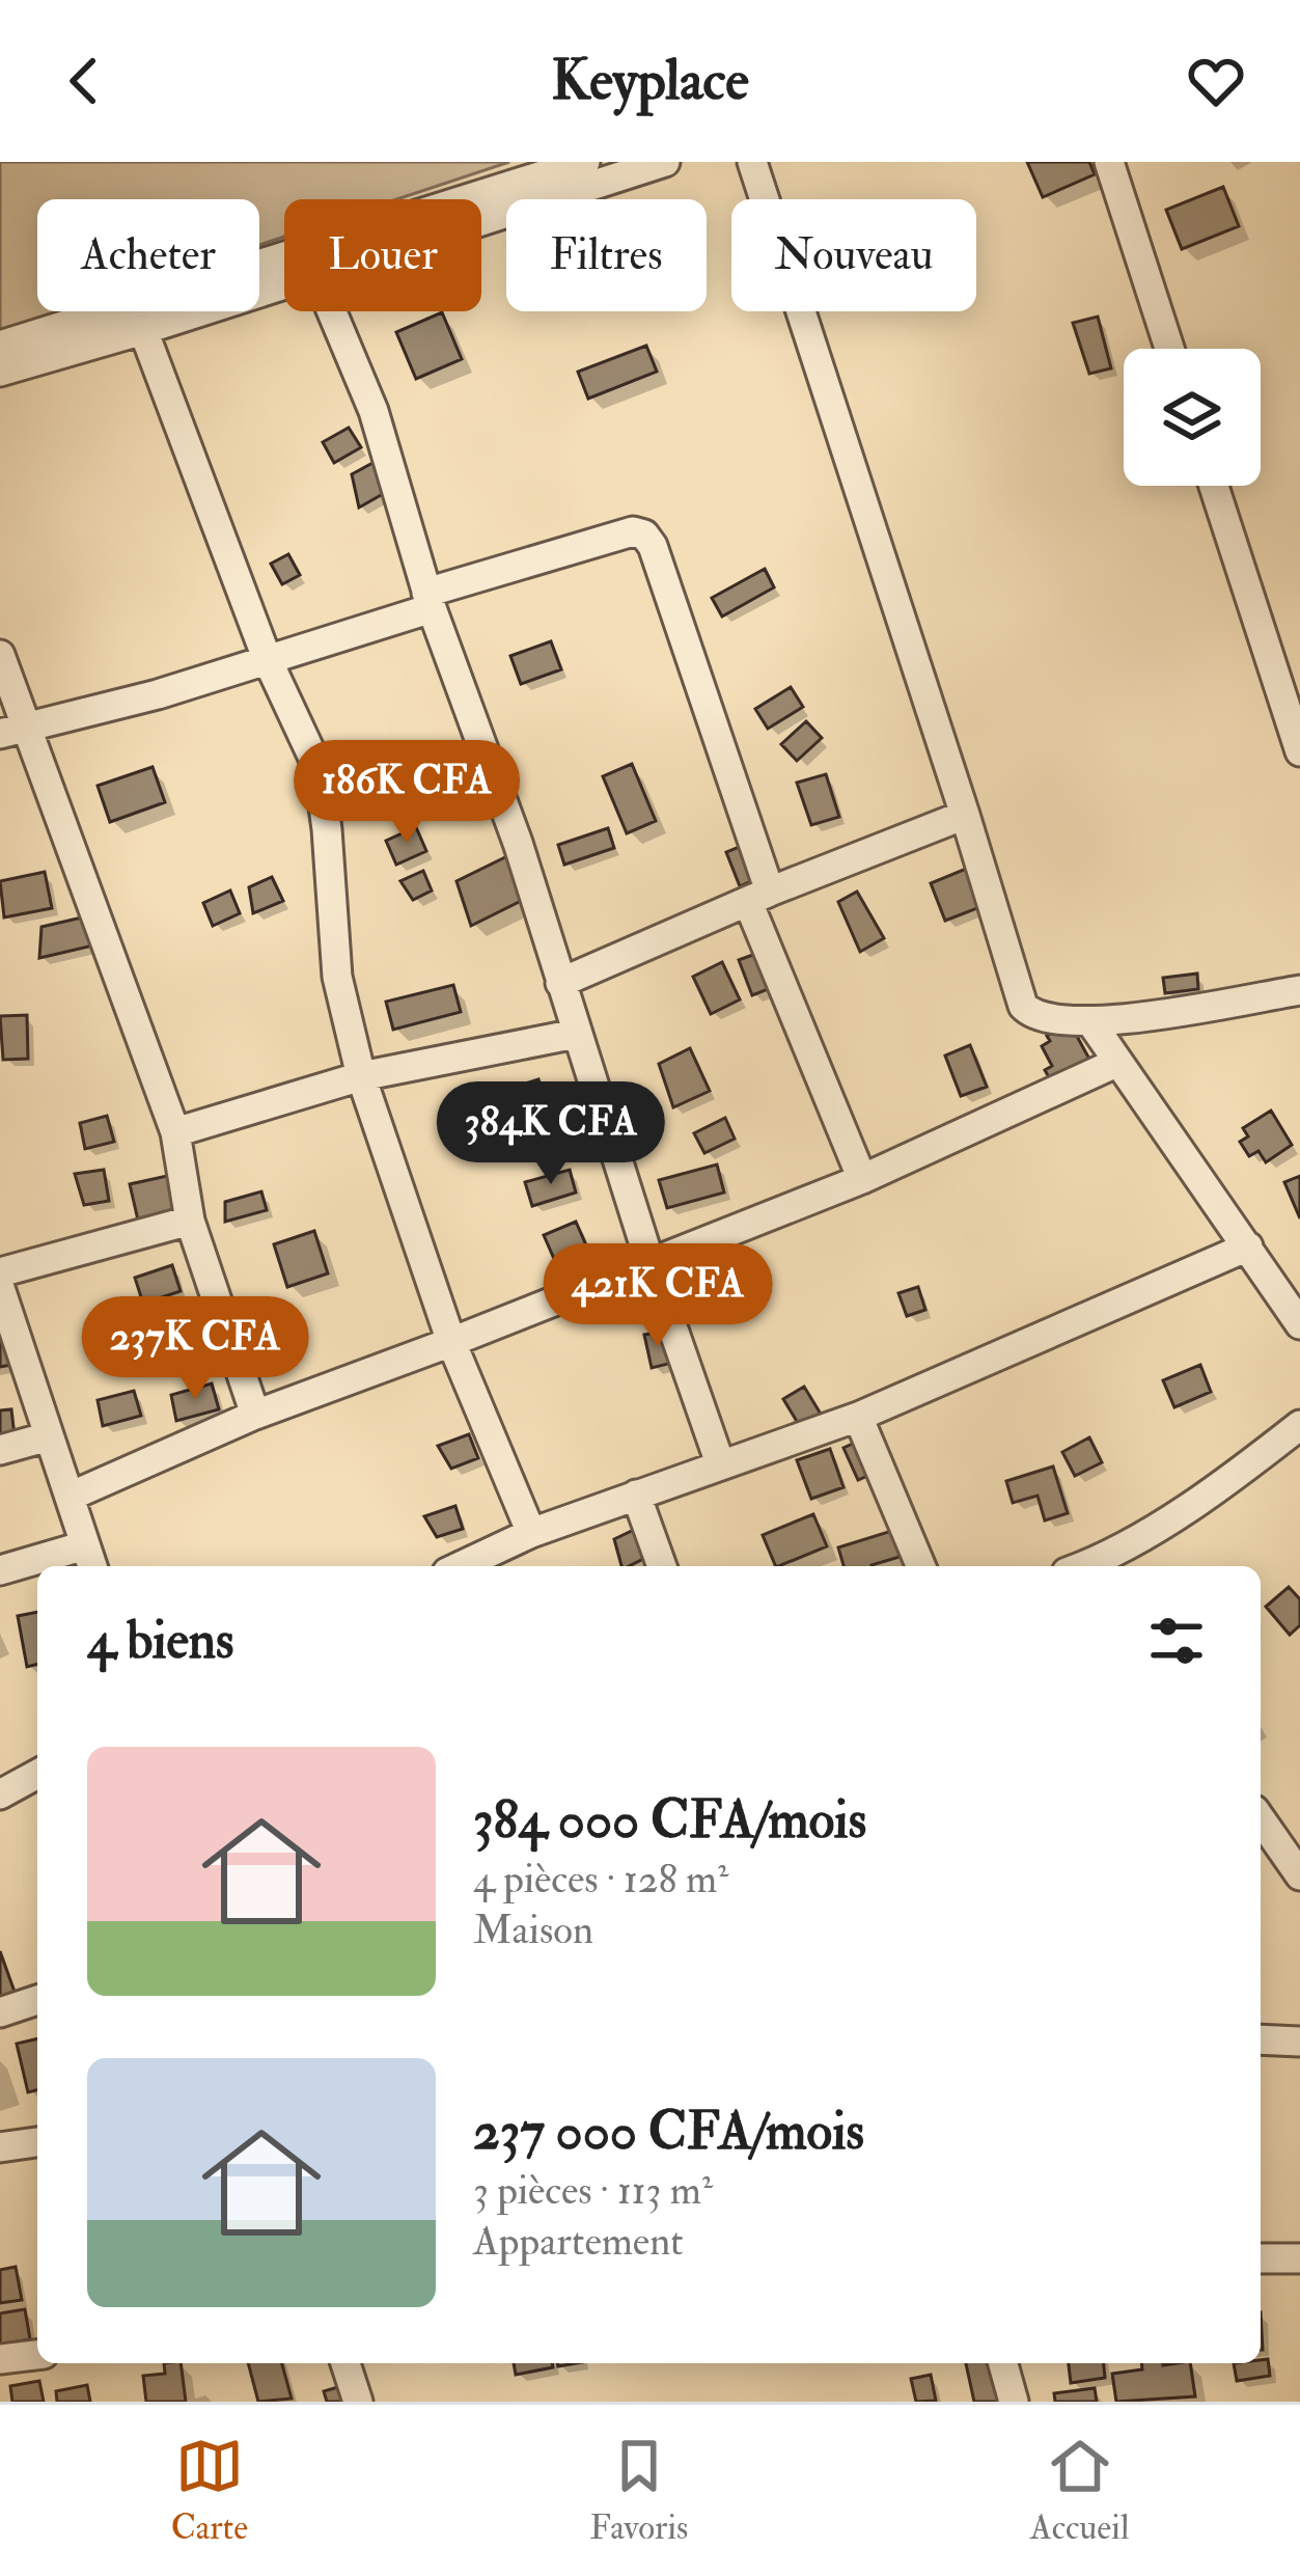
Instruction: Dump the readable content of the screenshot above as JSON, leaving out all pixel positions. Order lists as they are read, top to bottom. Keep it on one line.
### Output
{"page":{"header":"Keyplace","chip":["Acheter","Louer","Filtres","Nouveau"],"price":["186K CFA","384K CFA","421K CFA","237K CFA"],"heading":"4 biens","list":[{"name":"384 000 CFA/mois","note":"4 pièces · 128 m² · Maison"},{"name":"237 000 CFA/mois","note":"3 pièces · 113 m² · Appartement"}],"tabs":["Carte","Favoris","Accueil"]}}
